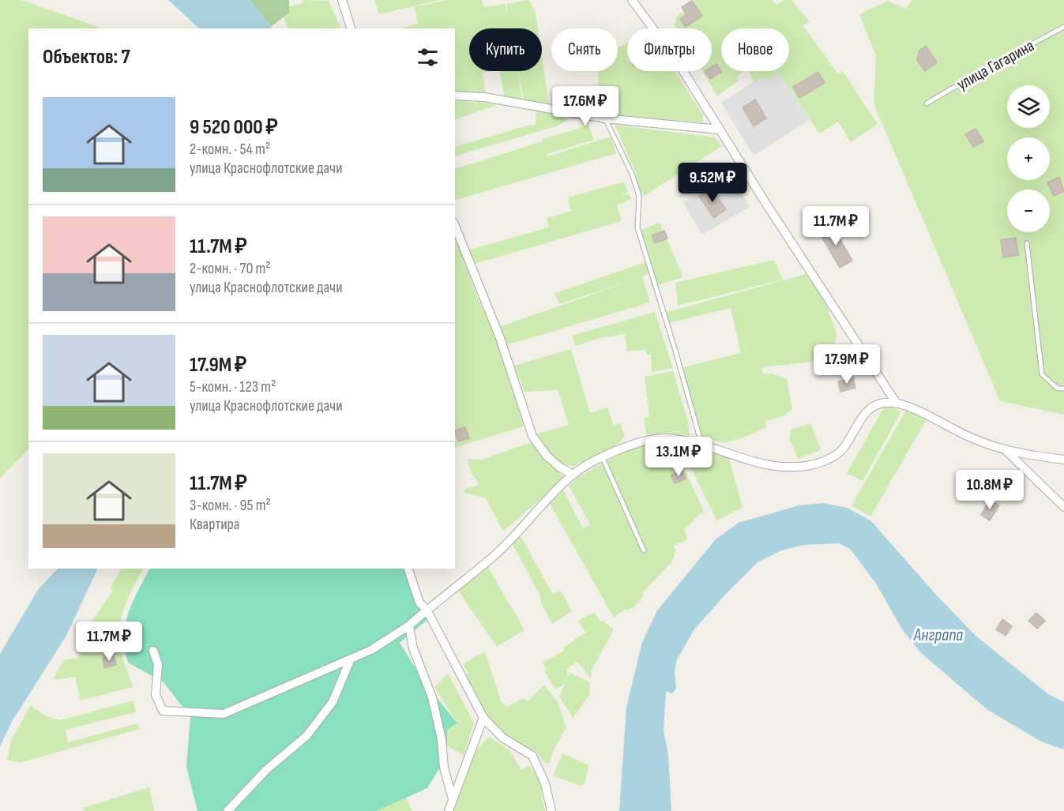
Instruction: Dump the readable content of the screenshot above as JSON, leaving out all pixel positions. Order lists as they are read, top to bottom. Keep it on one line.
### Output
{"streets":{"lane":["улица Гагарина"]},"water":["Анграпа"],"page":{"chip":["Купить","Снять","Фильтры","Новое"],"heading":"Объектов: 7","map_buttons":["+","−"],"list":[{"name":"9 520 000 ₽","note":"2-комн. · 54 m² · улица Краснофлотские дачи"},{"name":"11.7M ₽","note":"2-комн. · 70 m² · улица Краснофлотские дачи"},{"name":"17.9M ₽","note":"5-комн. · 123 m² · улица Краснофлотские дачи"},{"name":"11.7M ₽","note":"3-комн. · 95 m² · Квартира"}],"price":["17.6M ₽","9.52M ₽","11.7M ₽","17.9M ₽","13.1M ₽","10.8M ₽","11.7M ₽"]}}
